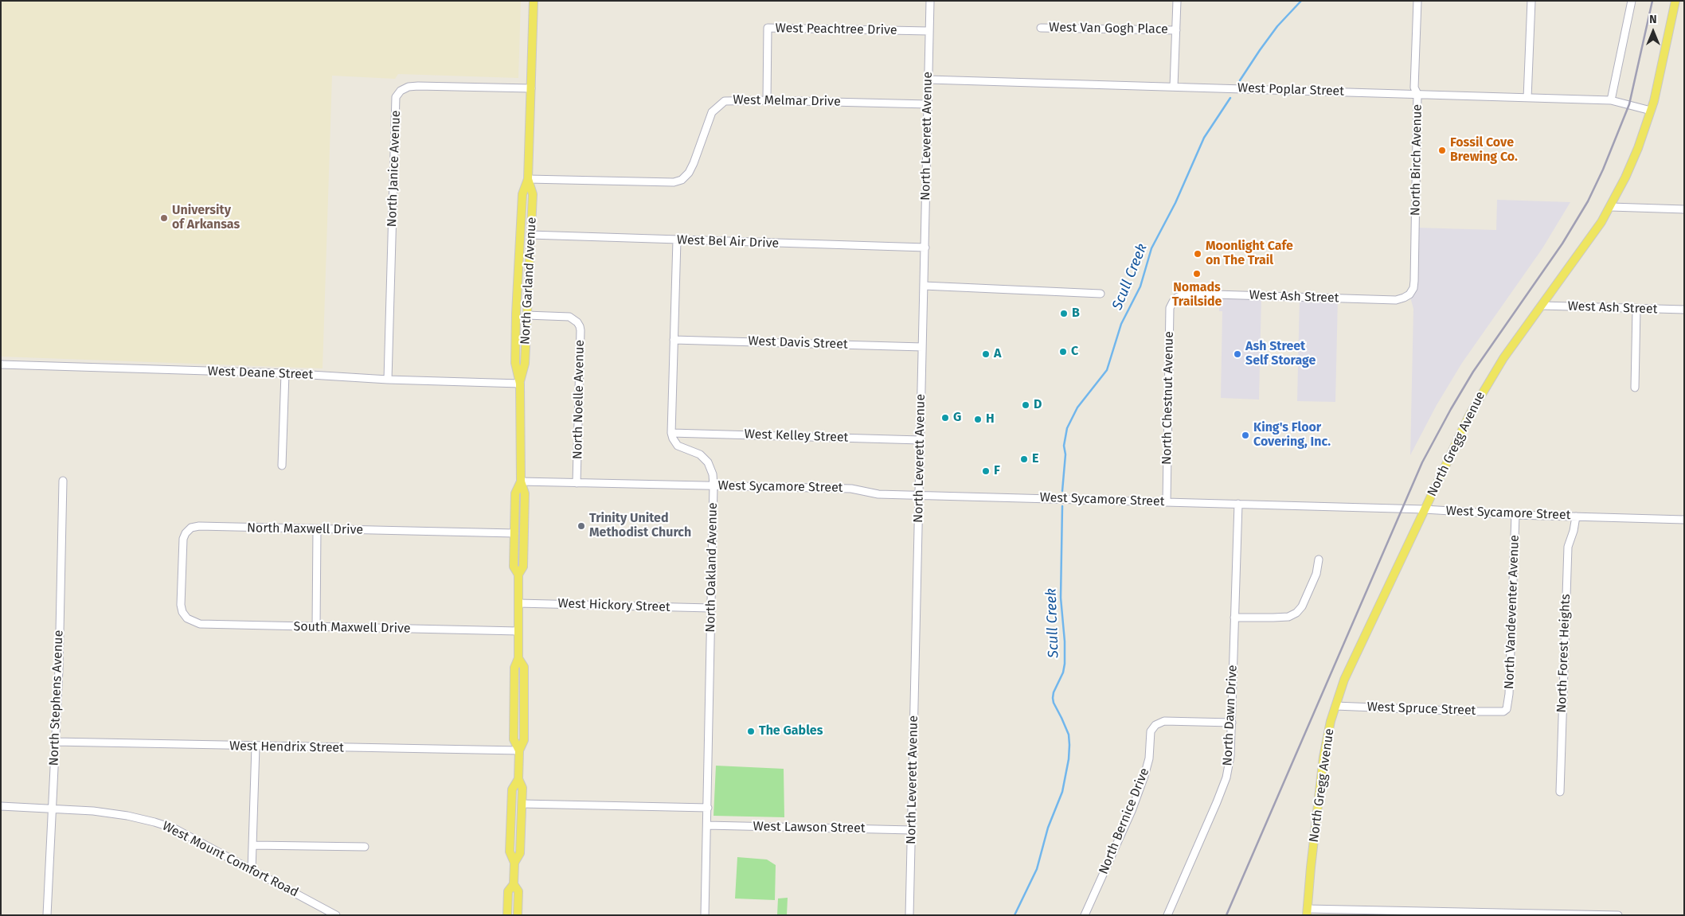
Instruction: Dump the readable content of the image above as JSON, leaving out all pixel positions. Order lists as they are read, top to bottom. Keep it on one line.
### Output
{"streets":{"main road":["North Garland Avenue","North Gregg Avenue"],"street":["West Van Gogh Place","West Peachtree Drive","West Poplar Street","West Melmar Drive","North Leverett Avenue","North Birch Avenue","North Janice Avenue","West Bel Air Drive","West Ash Street","West Davis Street","West Deane Street","North Chestnut Avenue","North Noelle Avenue","West Kelley Street","West Sycamore Street","North Maxwell Drive","North Oakland Avenue","West Hickory Street","North Vandeventer Avenue","South Maxwell Drive","North Forest Heights","North Stephens Avenue","West Spruce Street","North Dawn Drive","West Hendrix Street","North Bernice Drive","West Lawson Street","West Mount Comfort Road"]},"crossings":[["West Peachtree Drive","West Melmar Drive"],["West Peachtree Drive","North Leverett Avenue"],["West Poplar Street","North Leverett Avenue"],["West Poplar Street","North Birch Avenue"],["West Poplar Street","North Gregg Avenue"],["West Melmar Drive","North Leverett Avenue"],["West Melmar Drive","North Garland Avenue"],["North Leverett Avenue","West Bel Air Drive"],["North Leverett Avenue","West Davis Street"],["North Leverett Avenue","West Kelley Street"],["North Leverett Avenue","West Sycamore Street"],["North Leverett Avenue","West Lawson Street"],["North Birch Avenue","West Ash Street"],["North Janice Avenue","North Garland Avenue"],["North Janice Avenue","West Deane Street"],["West Bel Air Drive","North Garland Avenue"],["North Garland Avenue","West Deane Street"],["North Garland Avenue","North Noelle Avenue"],["North Garland Avenue","West Sycamore Street"],["North Garland Avenue","North Maxwell Drive"],["North Garland Avenue","West Hickory Street"],["North Garland Avenue","South Maxwell Drive"],["North Garland Avenue","West Hendrix Street"],["West Ash Street","North Chestnut Avenue"],["West Ash Street","North Gregg Avenue"],["North Chestnut Avenue","West Sycamore Street"],["North Noelle Avenue","West Sycamore Street"],["West Kelley Street","North Oakland Avenue"],["North Gregg Avenue","West Sycamore Street"],["North Gregg Avenue","West Spruce Street"],["West Sycamore Street","North Oakland Avenue"],["West Sycamore Street","North Vandeventer Avenue"],["West Sycamore Street","North Forest Heights"],["West Sycamore Street","North Dawn Drive"],["North Maxwell Drive","South Maxwell Drive"],["North Oakland Avenue","West Hickory Street"],["North Oakland Avenue","West Lawson Street"],["North Vandeventer Avenue","West Spruce Street"],["North Stephens Avenue","West Hendrix Street"],["North Stephens Avenue","West Mount Comfort Road"],["North Dawn Drive","North Bernice Drive"]],"water":["Scull Creek"],"places":["Fossil Cove Brewing Co.","University of Arkansas","Moonlight Cafe on The Trail","Nomads Trailside","B","C","A","Ash Street Self Storage","D","G","H","King's Floor Covering, Inc.","E","F","Trinity United Methodist Church","The Gables"],"north":"top"}
